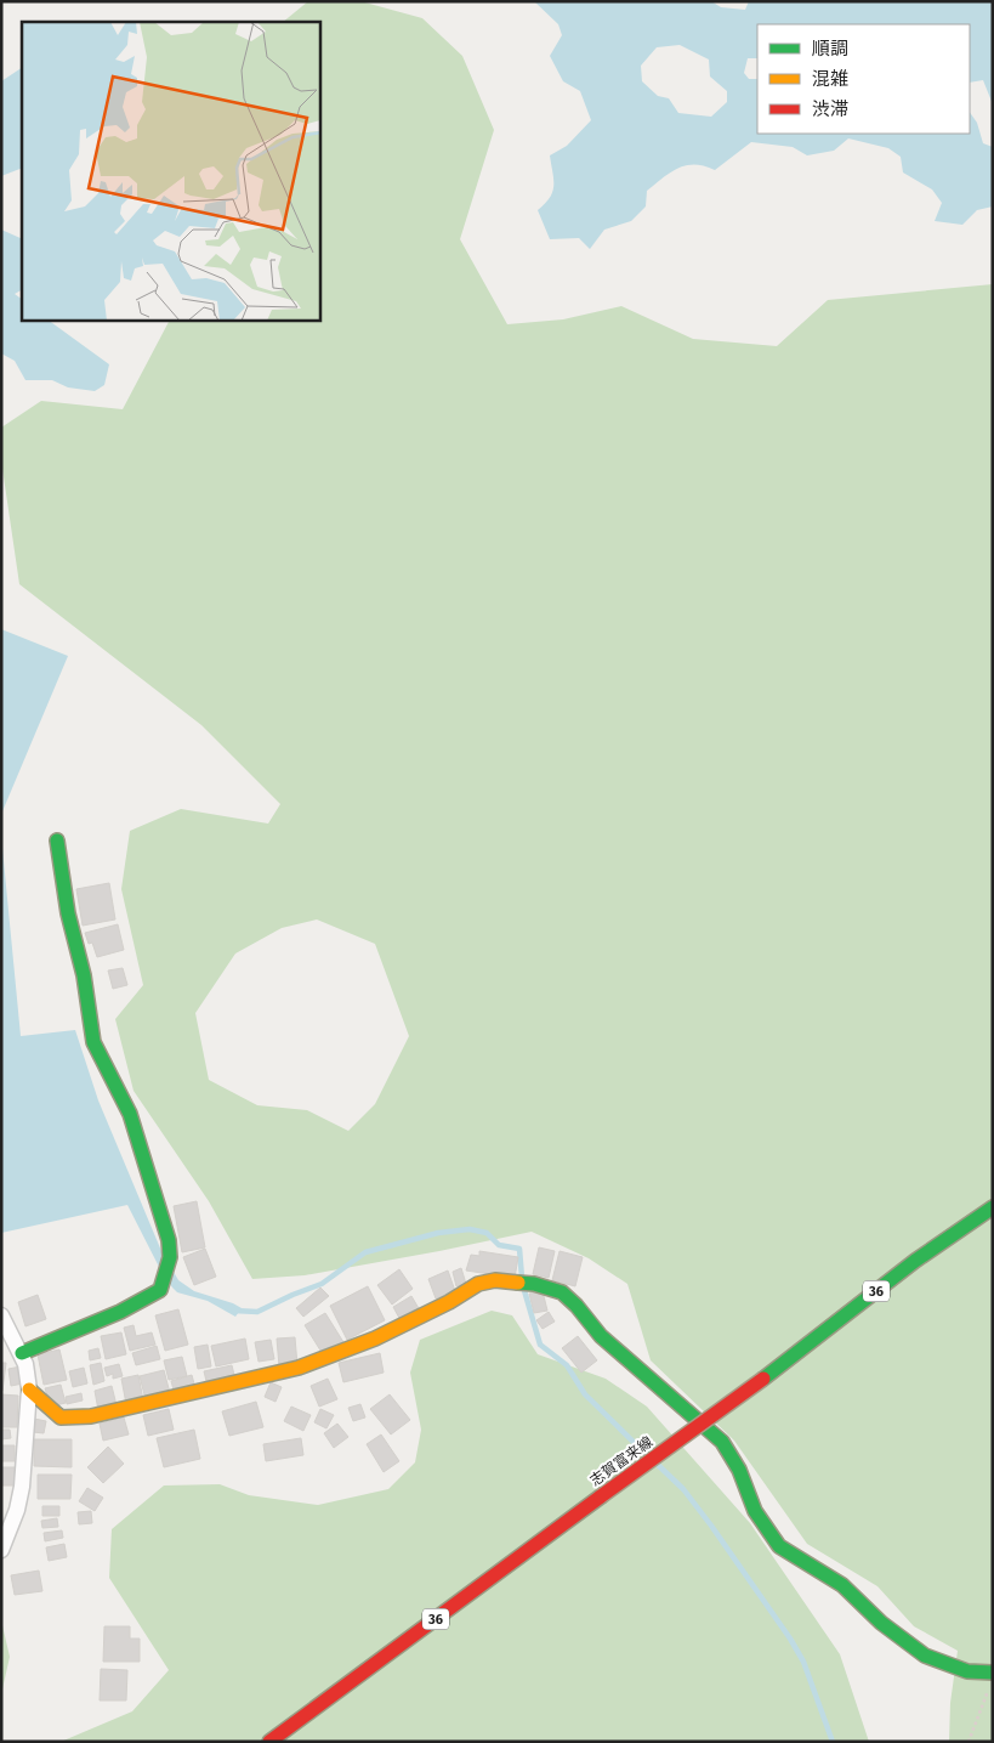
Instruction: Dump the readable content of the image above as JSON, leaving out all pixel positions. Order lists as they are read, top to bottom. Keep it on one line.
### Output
{"streets":{"street":["36","志賀富来線"]},"legend":["順調","混雑","渋滞"]}
